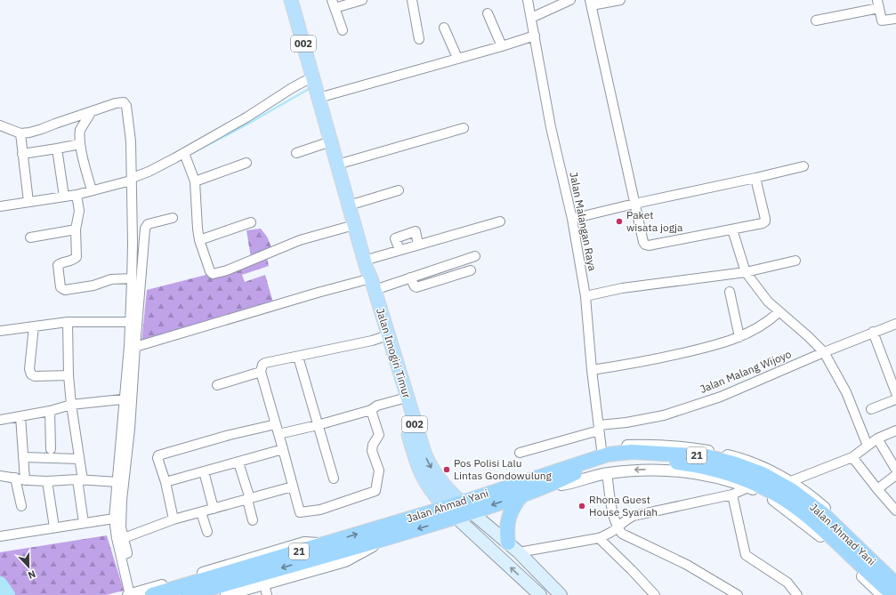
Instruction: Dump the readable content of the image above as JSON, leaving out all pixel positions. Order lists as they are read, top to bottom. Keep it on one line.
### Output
{"streets":{"highway":["21","Jalan Ahmad Yani"],"main road":["002","Jalan Imogiri Timur"],"street":["Jalan Malangan Raya","Jalan Malang Wijoyo"]},"crossings":[["Jalan Malangan Raya","Jalan Malang Wijoyo"],["Jalan Imogiri Timur","Jalan Ahmad Yani"]],"places":["Paket wisata jogja","Pos Polisi Lalu Lintas Gondowulung","Rhona Guest House Syariah"],"north":"bottom"}
